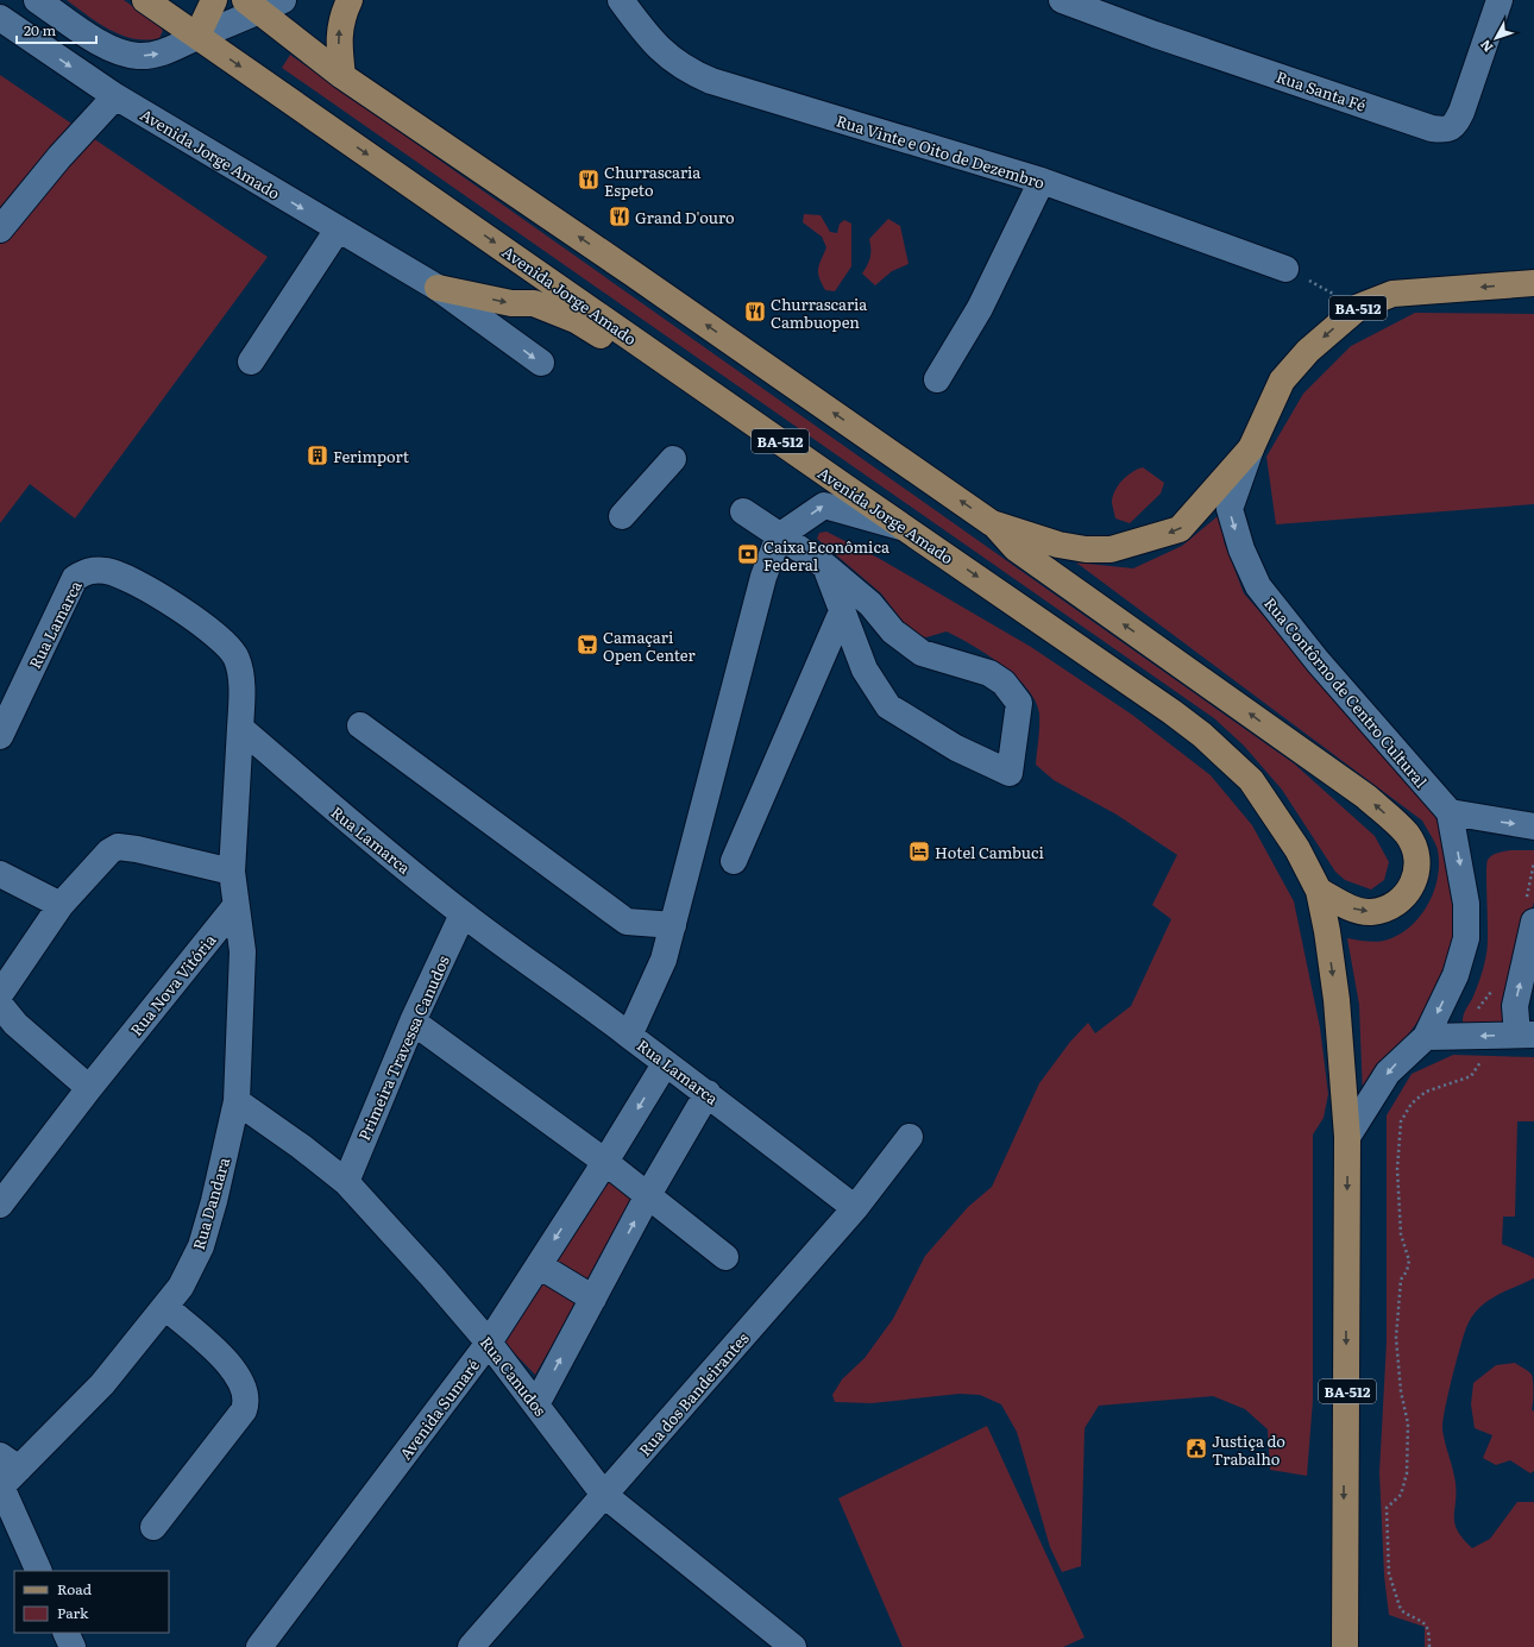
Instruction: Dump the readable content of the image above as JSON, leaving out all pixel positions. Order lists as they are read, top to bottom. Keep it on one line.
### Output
{"streets":{"main road":["Avenida Jorge Amado","BA-512","Rua Contôrno de Centro Cultural"],"street":["Rua Santa Fé","Rua Vinte e Oito de Dezembro","Rua Lamarca","Rua Nova Vitória","Primeira Travessa Canudos","Rua Dandara","Rua Canudos","Rua dos Bandeirantes","Avenida Sumaré"]},"crossings":[["Avenida Jorge Amado","BA-512"],["BA-512","Rua Contôrno de Centro Cultural"],["Rua Lamarca","Primeira Travessa Canudos"],["Rua Lamarca","Rua dos Bandeirantes"],["Rua Lamarca","Avenida Sumaré"],["Rua Nova Vitória","Rua Dandara"],["Primeira Travessa Canudos","Rua Canudos"],["Rua Dandara","Rua Canudos"],["Rua Canudos","Rua dos Bandeirantes"],["Rua Canudos","Avenida Sumaré"]],"places":{"restaurant":["Churrascaria Espeto","Grand D'ouro","Churrascaria Cambuopen"],"building":["Ferimport"],"bank":["Caixa Econômica Federal"],"supermarket":["Camaçari Open Center"],"hotel":["Hotel Cambuci"],"public building":["Justiça do Trabalho"]},"legend":["Road","Park"],"scale_bar":"20 m","north":"bottom left"}
